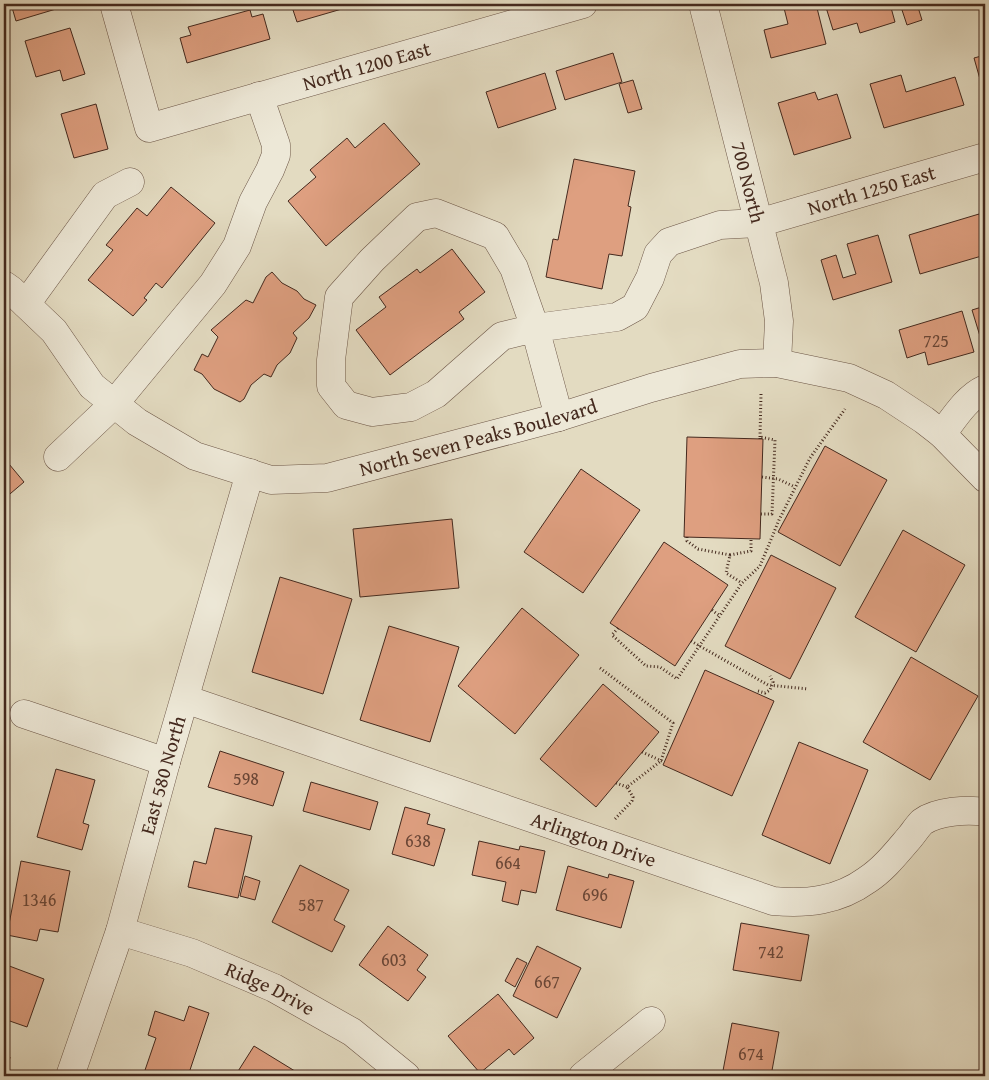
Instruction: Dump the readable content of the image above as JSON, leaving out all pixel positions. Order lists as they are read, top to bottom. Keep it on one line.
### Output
{"streets":{"street":["North 1200 East","700 North","North 1250 East","North Seven Peaks Boulevard","East 580 North","Arlington Drive","Ridge Drive"]},"crossings":[["700 North","North 1250 East"],["700 North","North Seven Peaks Boulevard"],["North Seven Peaks Boulevard","East 580 North"],["East 580 North","Arlington Drive"],["East 580 North","Ridge Drive"]],"house_numbers":["725","598","638","664","696","1346","587","742","603","667","674"]}
